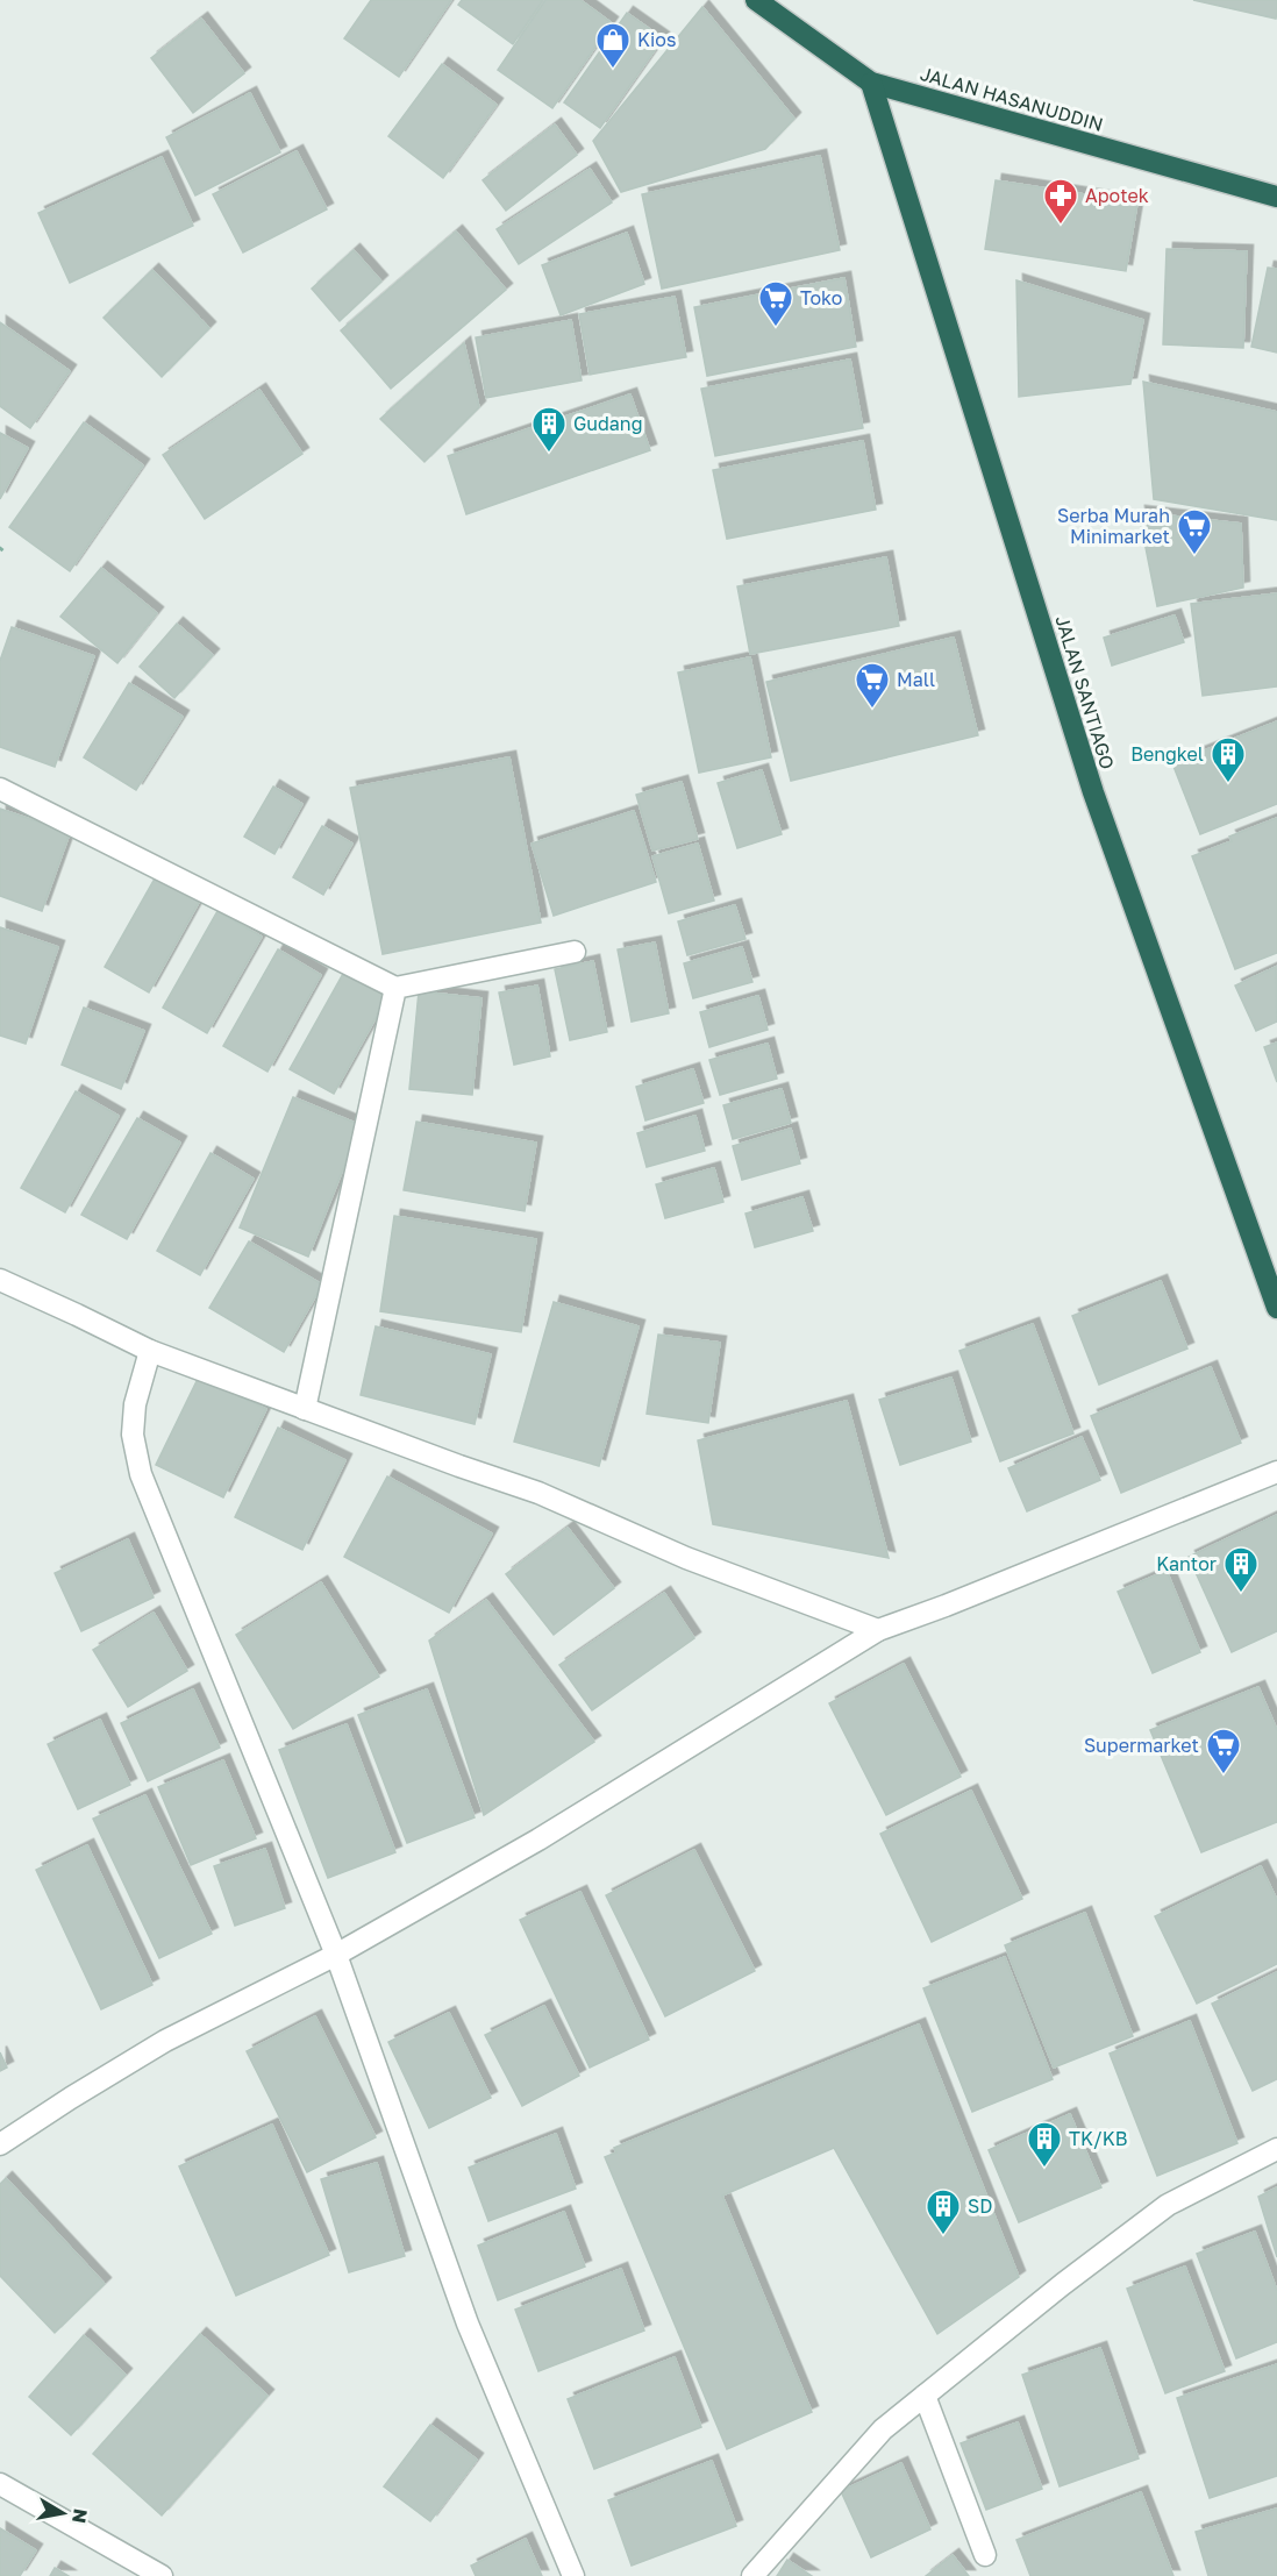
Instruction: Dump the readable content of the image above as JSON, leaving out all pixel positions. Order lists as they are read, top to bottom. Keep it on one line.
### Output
{"streets":{"highway":["JALAN HASANUDDIN","JALAN SANTIAGO"]},"crossings":[["JALAN HASANUDDIN","JALAN SANTIAGO"]],"places":{"shop":["Kios"],"pharmacy":["Apotek"],"supermarket":["Toko","Serba Murah Minimarket","Mall","Supermarket"],"building":["Gudang","Bengkel","Kantor","TK/KB","SD"]},"north":"right"}
